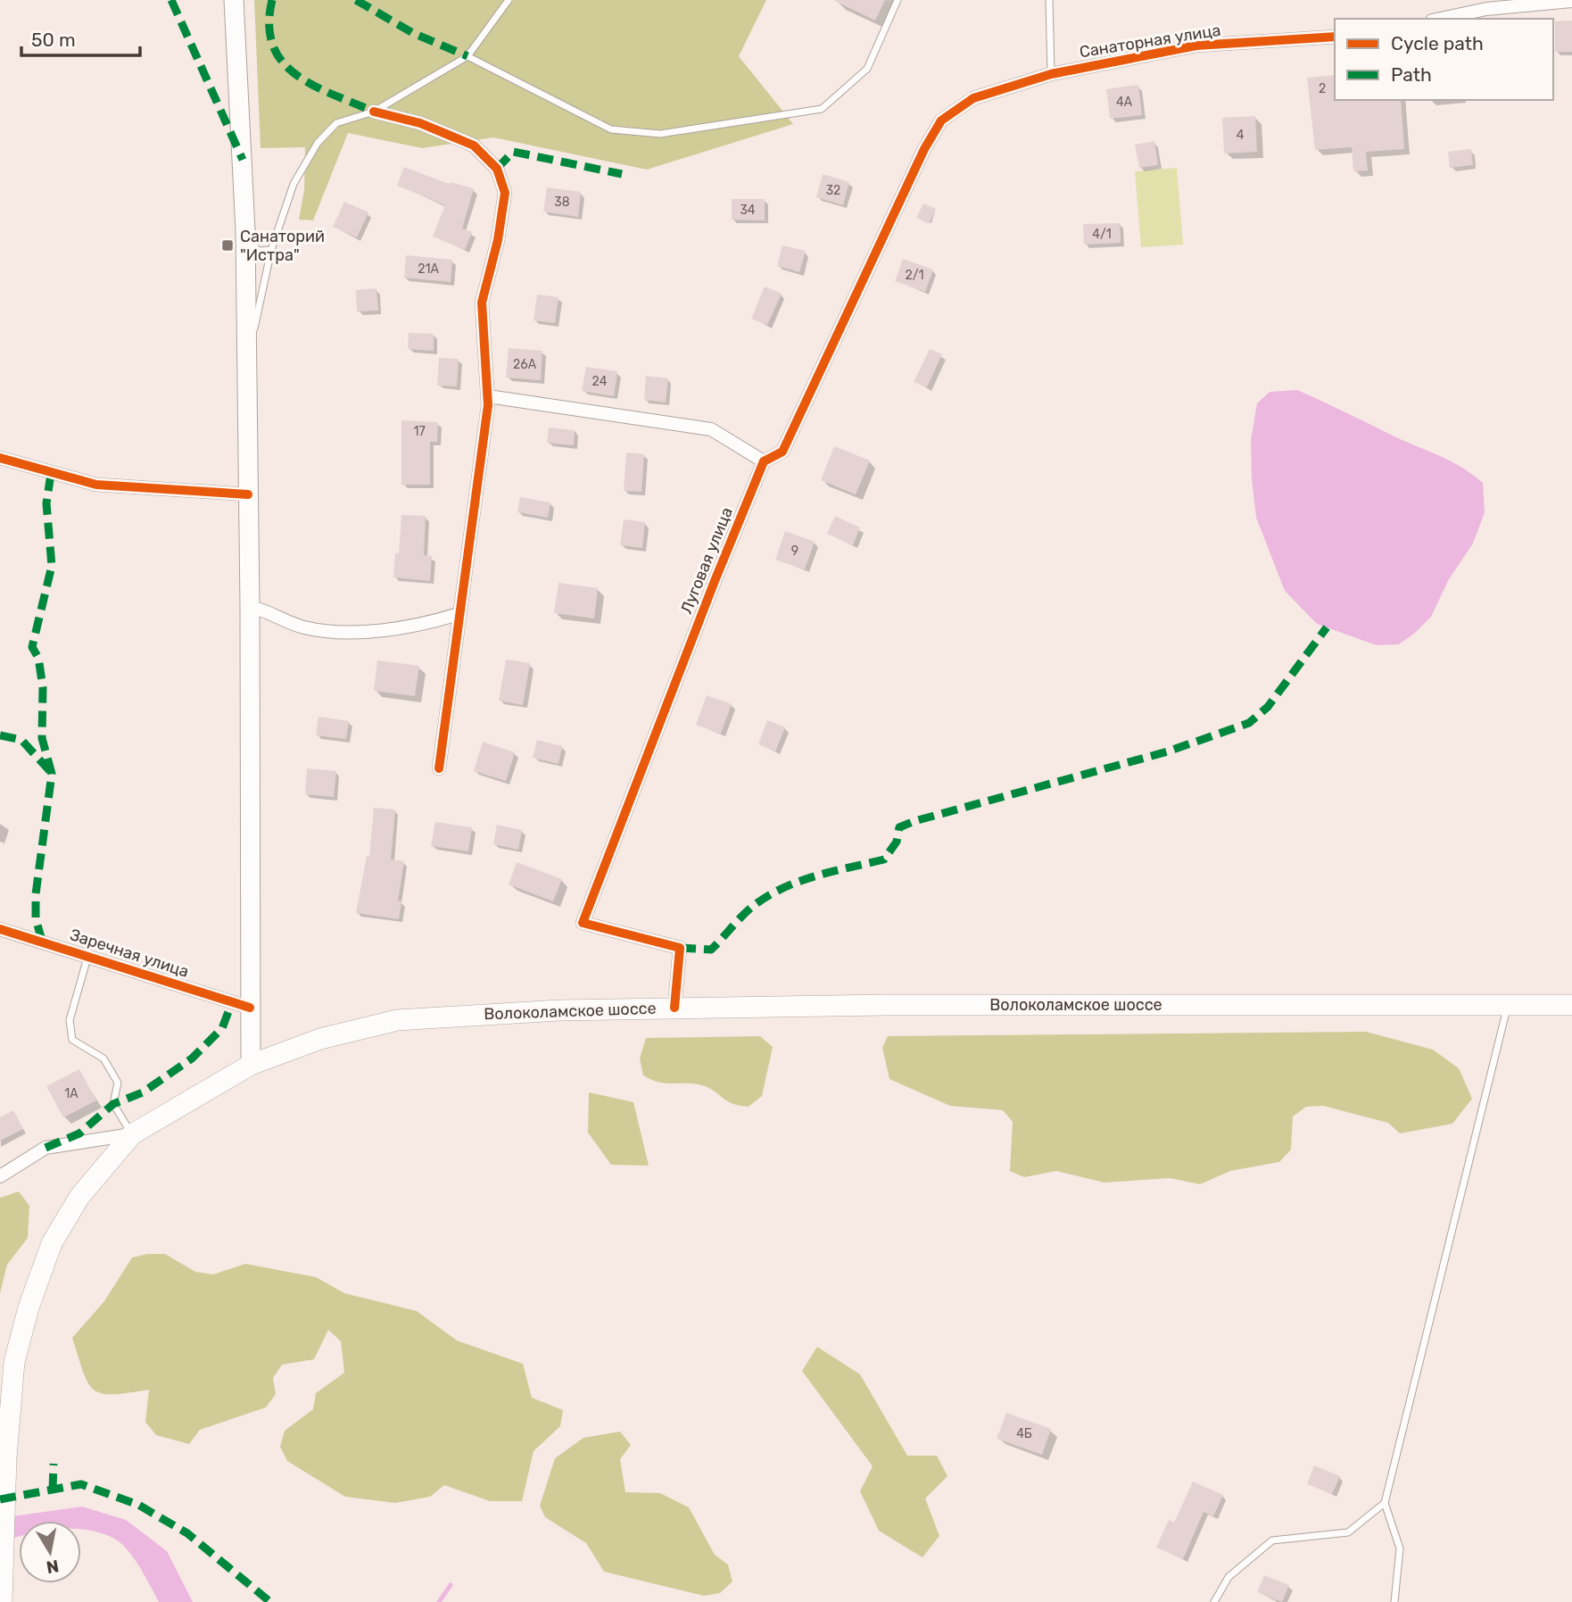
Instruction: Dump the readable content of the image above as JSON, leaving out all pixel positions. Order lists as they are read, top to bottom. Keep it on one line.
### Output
{"streets":{"main road":["Волоколамское шоссе"],"street":["Санаторная улица","Луговая улица","Заречная улица"]},"crossings":[["Санаторная улица","Луговая улица"],["Луговая улица","Волоколамское шоссе"]],"places":{"transit":["Санаторий \"Истра\""]},"house_numbers":["2","4А","4","32","38","34","4/1","21А","2/1","26А","24","17","9","1А","4Б"],"legend":["Cycle path","Path"],"scale_bar":"50 m","north":"bottom"}
